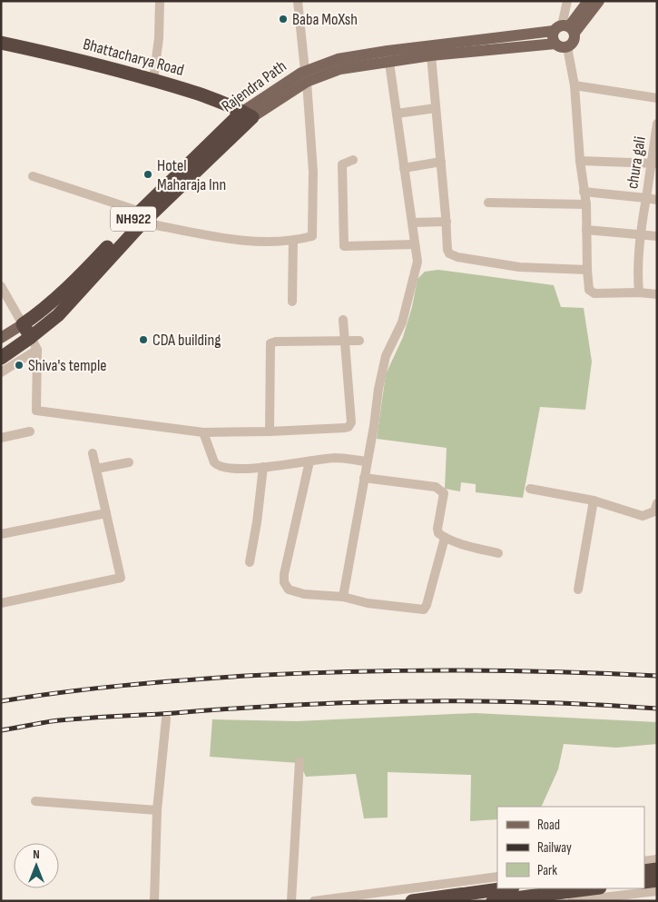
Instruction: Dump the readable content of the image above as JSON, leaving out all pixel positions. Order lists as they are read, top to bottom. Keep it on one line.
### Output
{"streets":{"highway":["Bhattacharya Road","Rajendra Path","NH922"],"street":["chura gali"]},"crossings":[["Bhattacharya Road","Rajendra Path"],["Rajendra Path","NH922"]],"places":["Baba MoXsh","Hotel Maharaja Inn","CDA building","Shiva's temple"],"legend":["Road","Railway","Park"],"north":"top"}
